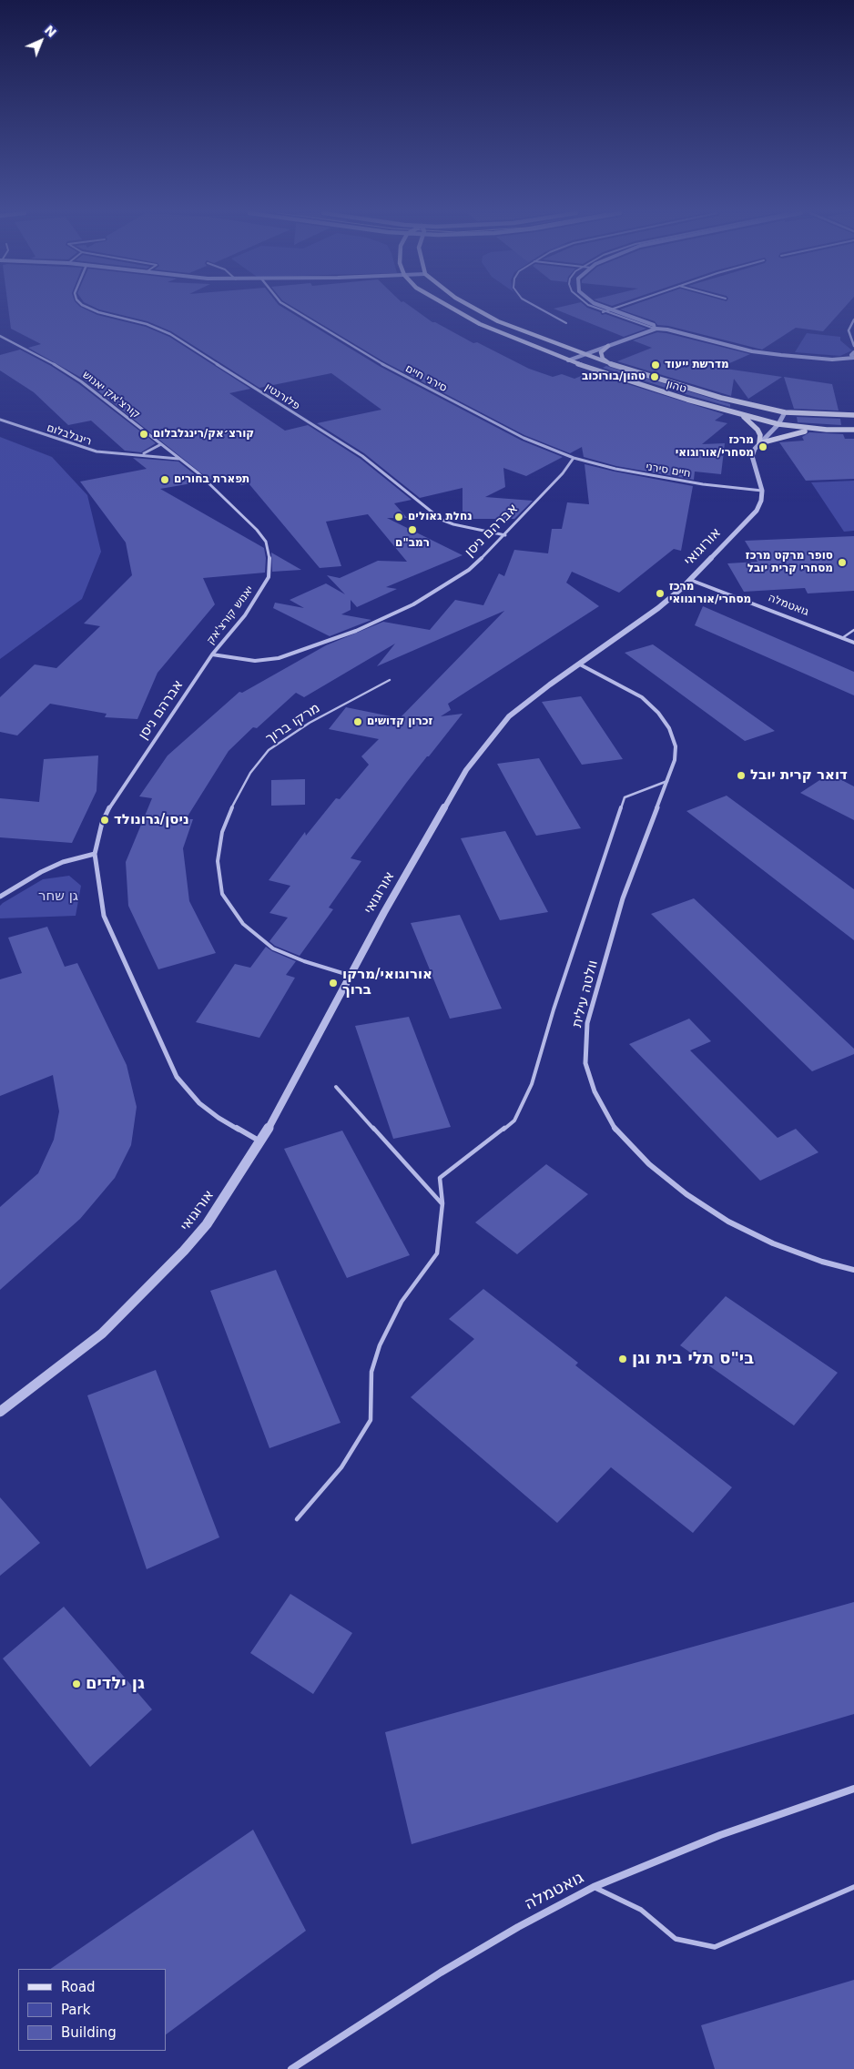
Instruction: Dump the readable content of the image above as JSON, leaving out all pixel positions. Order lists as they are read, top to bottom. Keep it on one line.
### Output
{"streets":{"main road":["טהון"],"street":["סירני חיים","קורצ'אק יאנוש","פלורנטין","רינגלבלום","חיים סירני","אברהם ניסן","אורוגואי","גואטמלה","יאנוש קורצ'אק","וולטה עילית"],"lane":["מרקו ברוך"]},"crossings":[["סירני חיים","חיים סירני"],["סירני חיים","אברהם ניסן"],["קורצ'אק יאנוש","יאנוש קורצ'אק"],["פלורנטין","אברהם ניסן"],["רינגלבלום","יאנוש קורצ'אק"],["חיים סירני","אברהם ניסן"],["חיים סירני","אורוגואי"],["אברהם ניסן","אורוגואי"],["אברהם ניסן","יאנוש קורצ'אק"],["אורוגואי","גואטמלה"],["אורוגואי","מרקו ברוך"],["אורוגואי","וולטה עילית"]],"parks":["גן שחר"],"places":["מדרשת ייעוד","טהון/בורוכוב","קורצ׳אק/רינגלבלום","מרכז מסחרי/אורוגואי","תפארת בחורים","נחלת גאולים","רמב\"ם","סופר מרקט מרכז מסחרי קרית יובל","מרכז מסחרי/אורוגוואי","זכרון קדושים","דואר קרית יובל","ניסן/גרונולד","אורוגואי/מרקו ברוך","בי\"ס תלי בית וגן","גן ילדים"],"legend":["Road","Park","Building"],"north":"top right"}
